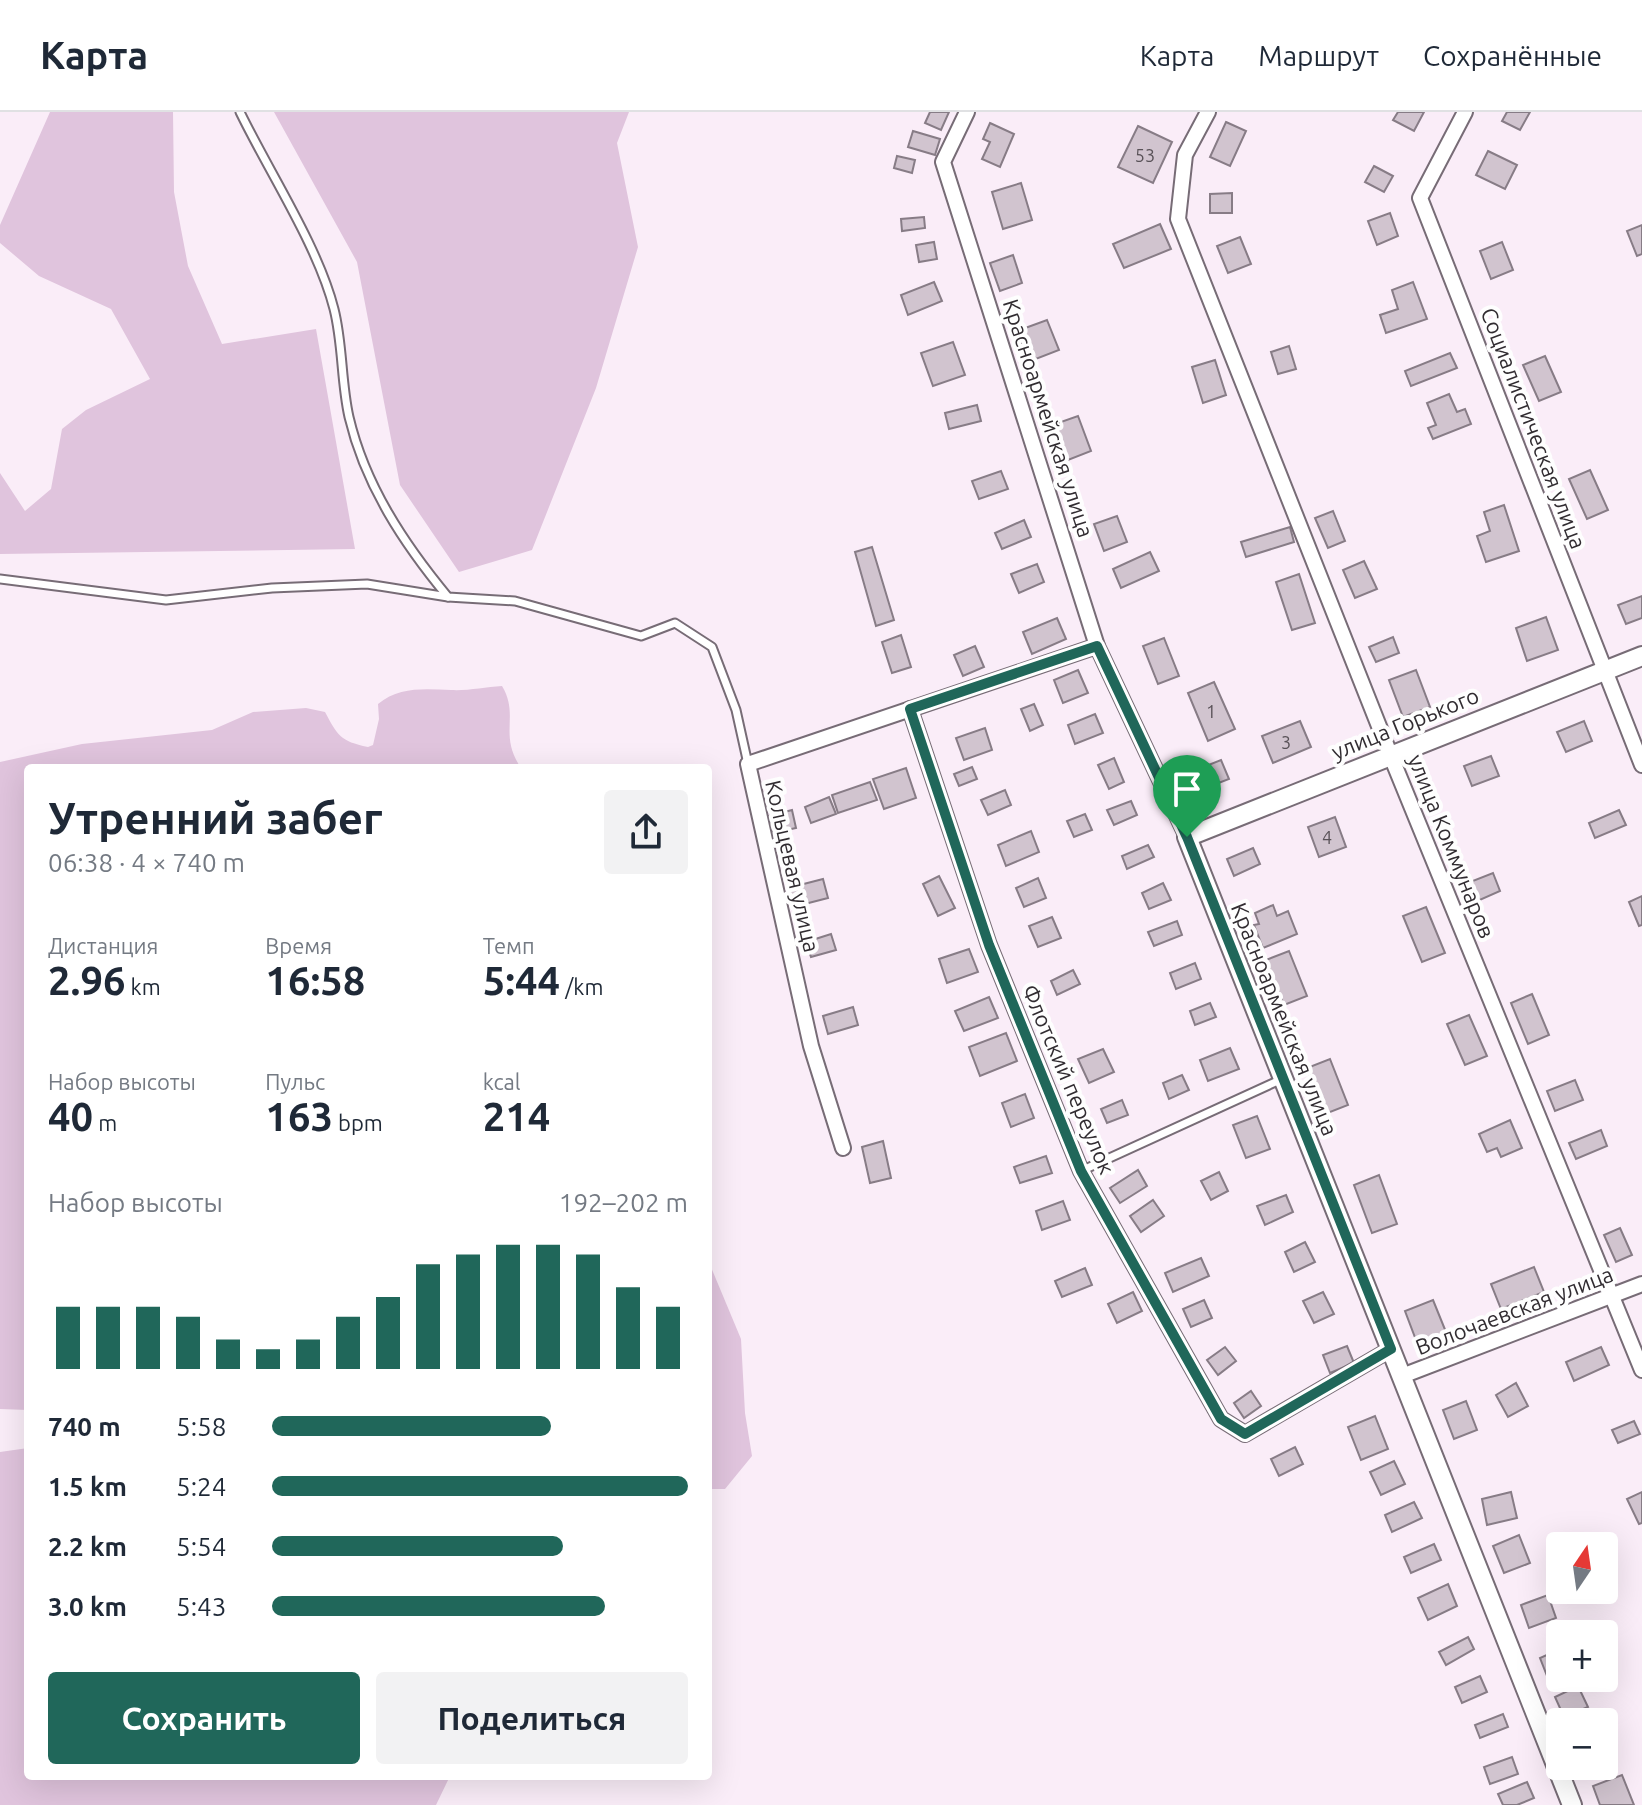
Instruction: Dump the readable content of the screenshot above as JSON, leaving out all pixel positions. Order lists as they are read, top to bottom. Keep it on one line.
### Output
{"streets":{"street":["Красноармейская улица","Социалистическая улица","улица Горького","улица Коммунаров","Кольцевая улица","Флотский переулок","Волочаевская улица"]},"crossings":[["Красноармейская улица","улица Горького"],["Красноармейская улица","Кольцевая улица"],["Красноармейская улица","Волочаевская улица"],["Социалистическая улица","улица Горького"],["улица Горького","улица Коммунаров"],["улица Коммунаров","Волочаевская улица"],["Кольцевая улица","Флотский переулок"],["Флотский переулок","Волочаевская улица"]],"house_numbers":["53","1","3","4"],"north":"top","page":{"header":"Карта","nav":["Карта","Маршрут","Сохранённые"],"heading":["Утренний забег","06:38 · 4 × 740 m"],"stats":[["Дистанция","2.96 km"],["Время","16:58"],["Темп","5:44 /km"],["Набор высоты","40 m"],["Пульс","163 bpm"],["kcal","214"]],"chart":["Набор высоты","192–202 m"],"list":[{"name":"740 m","note":"5:58"},{"name":"1.5 km","note":"5:24"},{"name":"2.2 km","note":"5:54"},{"name":"3.0 km","note":"5:43"}],"map_buttons":["+","−"],"buttons":["Сохранить","Поделиться"]}}
